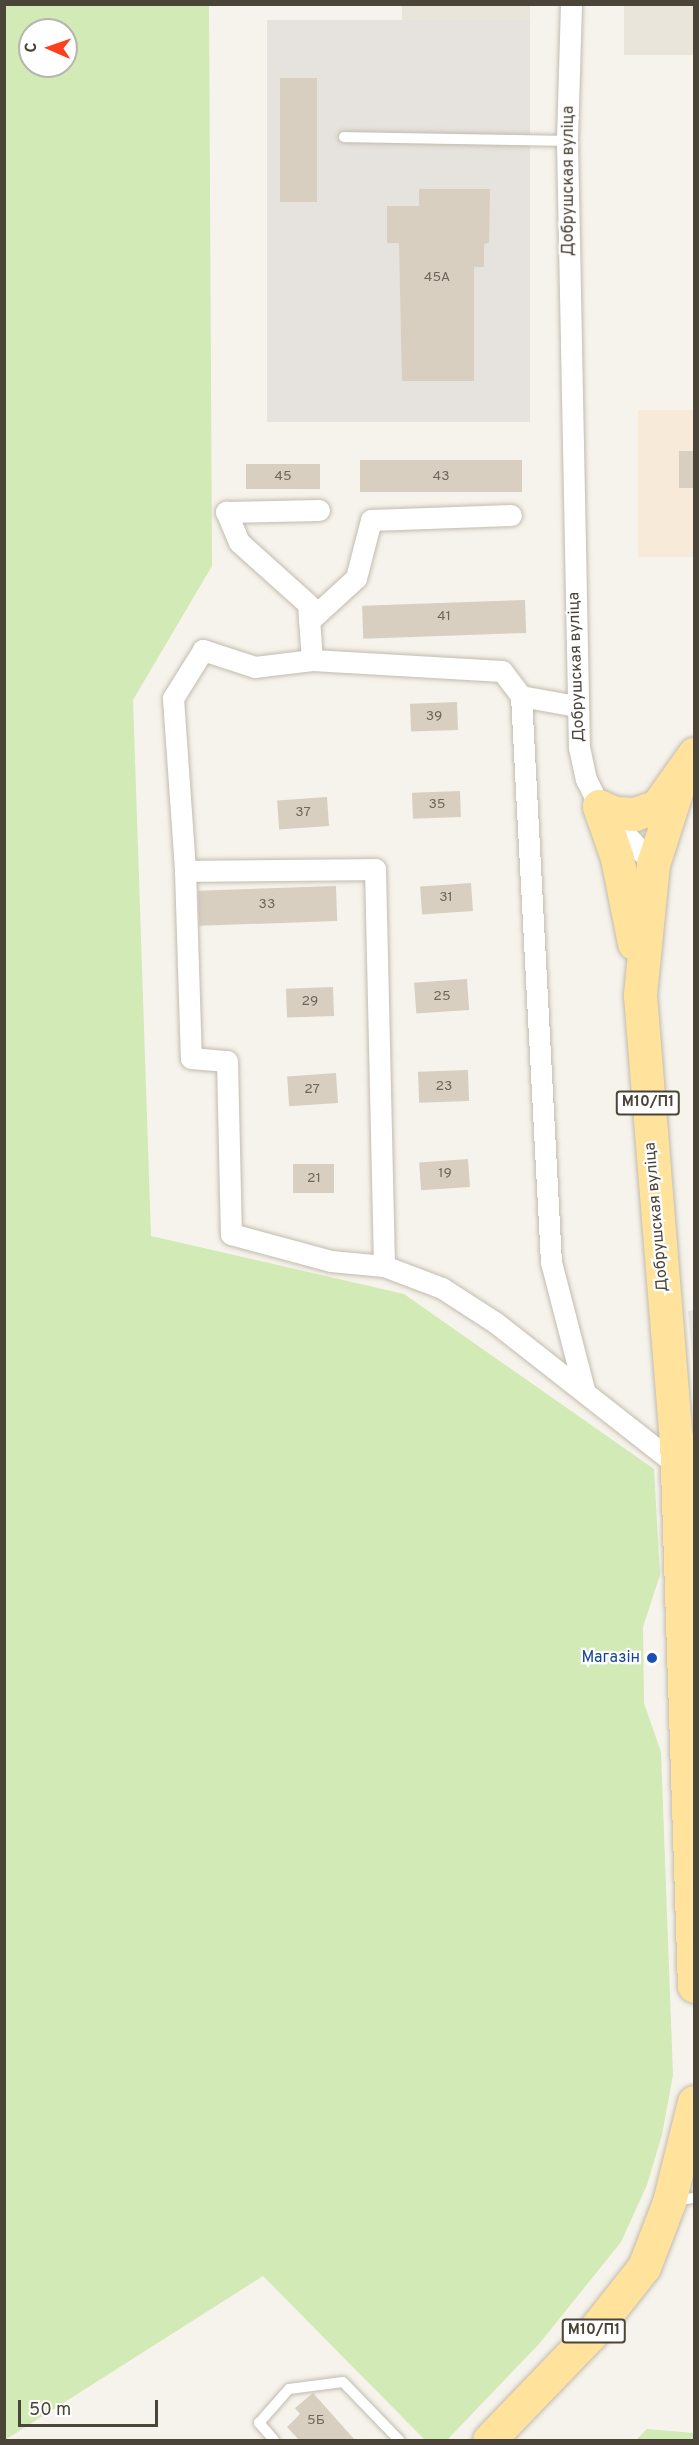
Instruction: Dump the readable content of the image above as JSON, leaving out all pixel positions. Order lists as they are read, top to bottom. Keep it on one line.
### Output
{"streets":{"main road":["Добрушская вуліца","М10/П1"]},"crossings":[["Добрушская вуліца","М10/П1"]],"places":["Магазін"],"house_numbers":["45А","45","43","41","39","35","37","31","33","25","29","23","27","19","21","5Б"],"scale_bar":"50 m","north":"left"}
